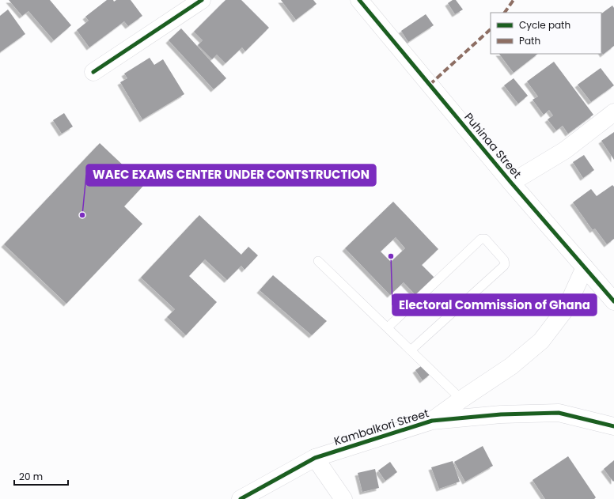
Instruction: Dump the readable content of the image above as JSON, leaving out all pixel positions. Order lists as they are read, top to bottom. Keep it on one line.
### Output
{"streets":{"street":["Puhinaa Street","Kambalkori Street"]},"places":["WAEC EXAMS CENTER UNDER CONTSTRUCTION","Electoral Commission of Ghana"],"legend":["Cycle path","Path"],"scale_bar":"20 m"}
